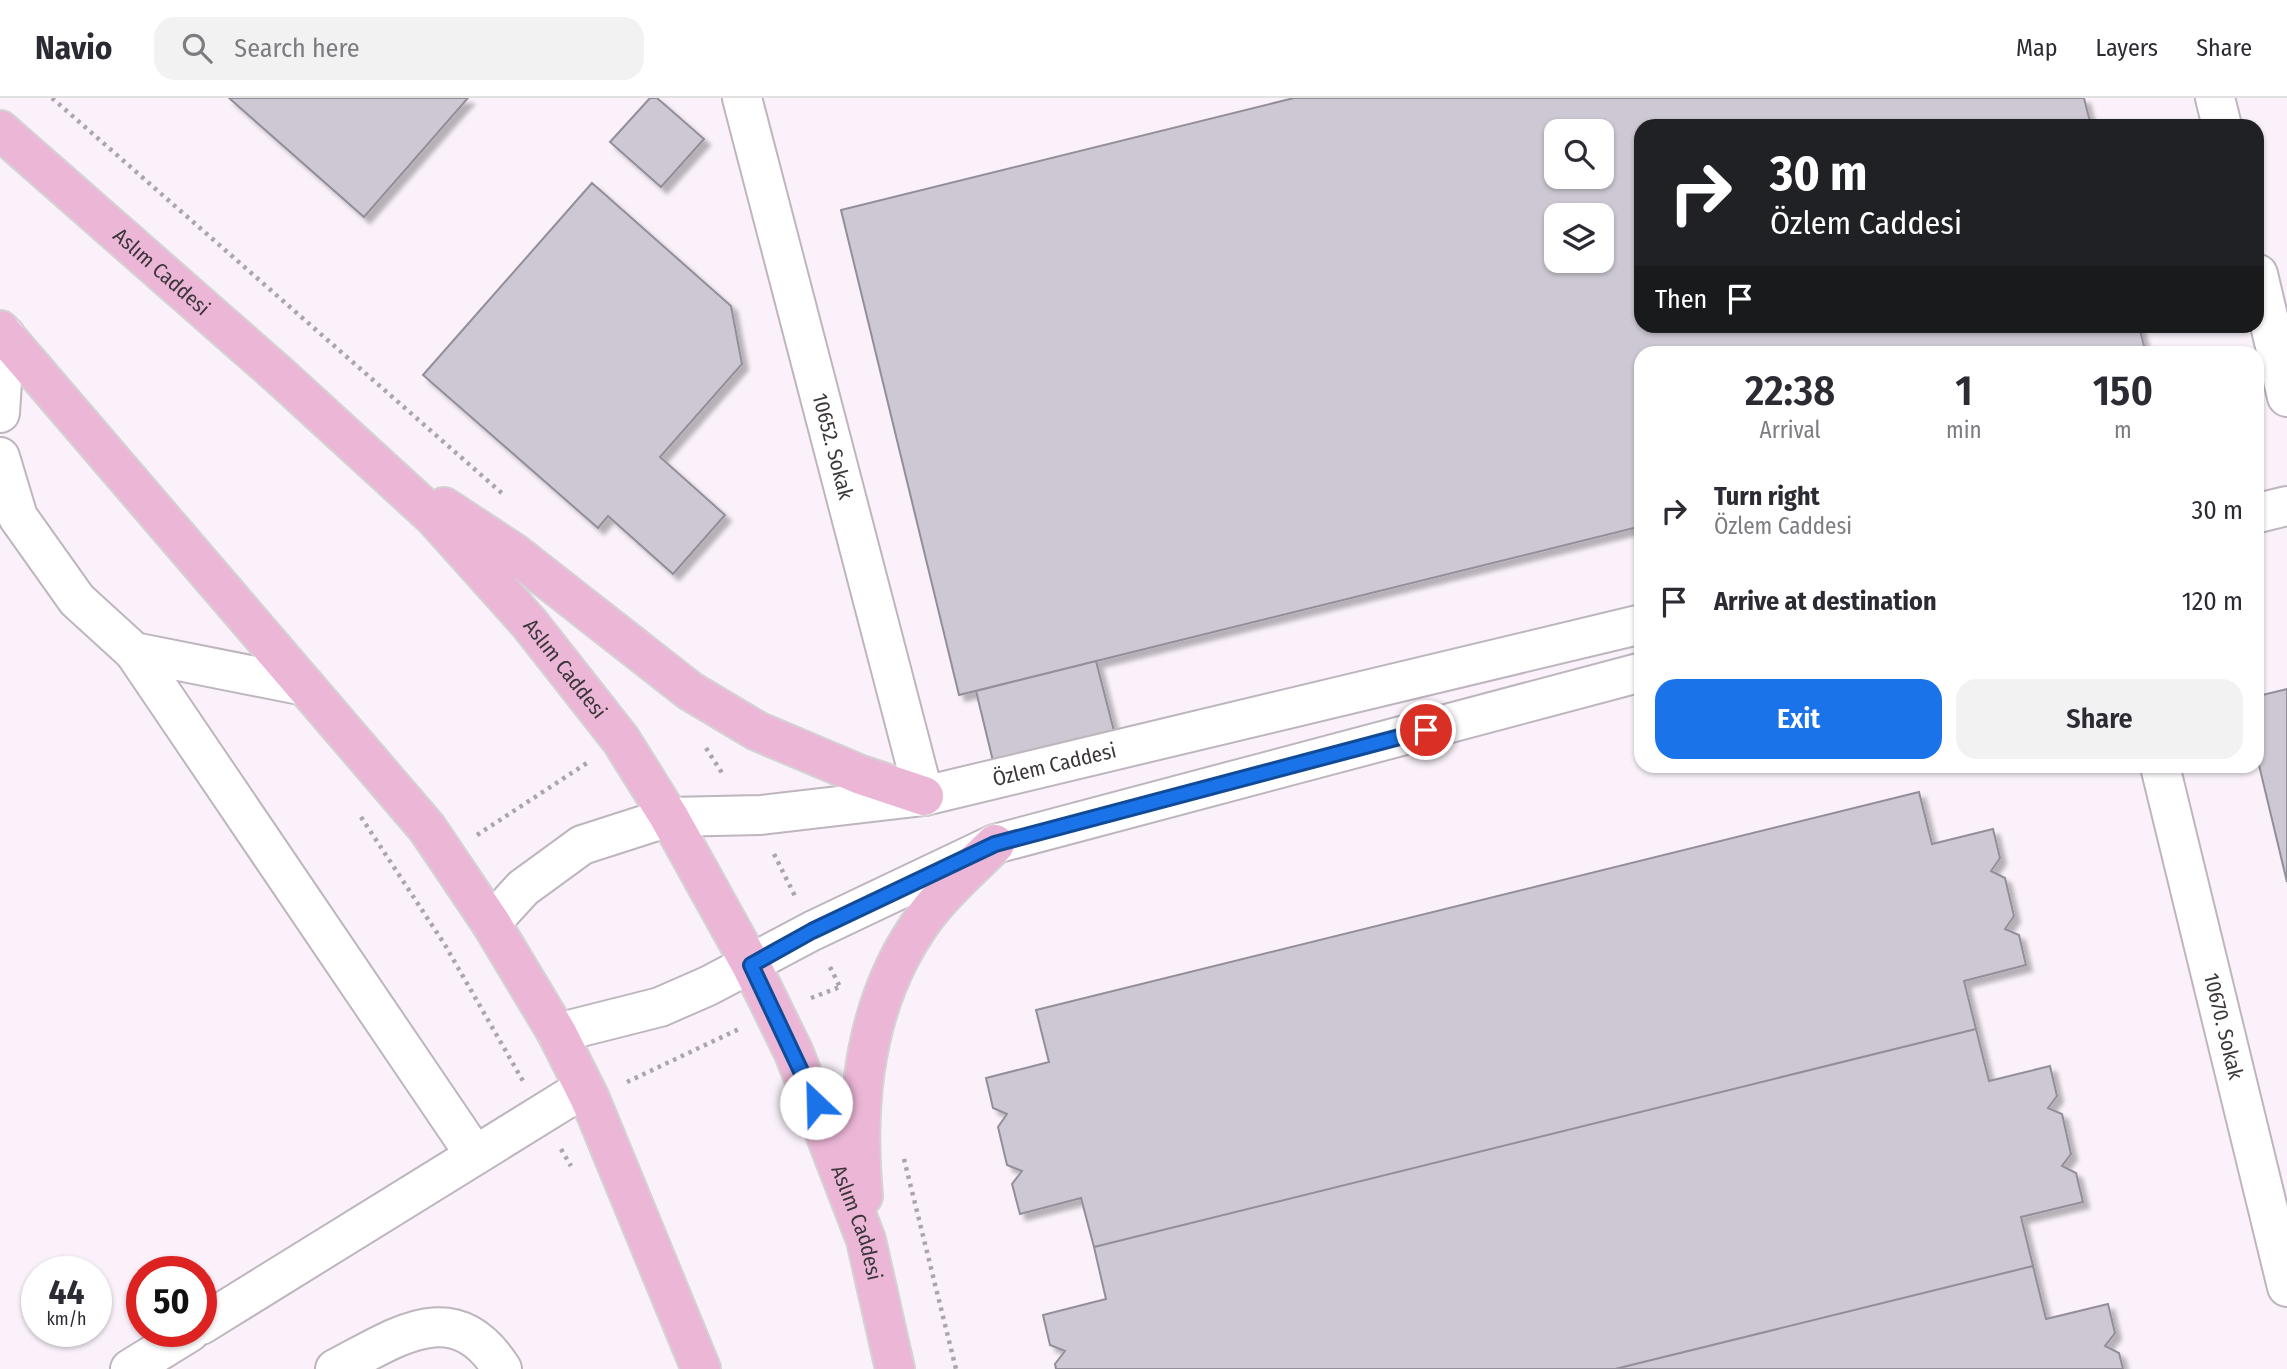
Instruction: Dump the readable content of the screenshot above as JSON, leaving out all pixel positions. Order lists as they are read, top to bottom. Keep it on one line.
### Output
{"streets":{"main road":["Aslım Caddesi"],"street":["10652. Sokak","Özlem Caddesi","10670. Sokak"]},"crossings":[["Aslım Caddesi","Özlem Caddesi"],["10652. Sokak","Özlem Caddesi"]],"page":{"header":"Navio","search":"Search here","nav":["Map","Layers","Share"],"turn":["30 m","Özlem Caddesi"],"then":"Then","eta":["22:38","Arrival","1","min","150","m"],"list":[{"name":"Turn right","note":"Özlem Caddesi","value":"30 m"},{"name":"Arrive at destination","value":"120 m"}],"buttons":["Exit","Share"],"speed":"44 km/h","limit":"50"}}
